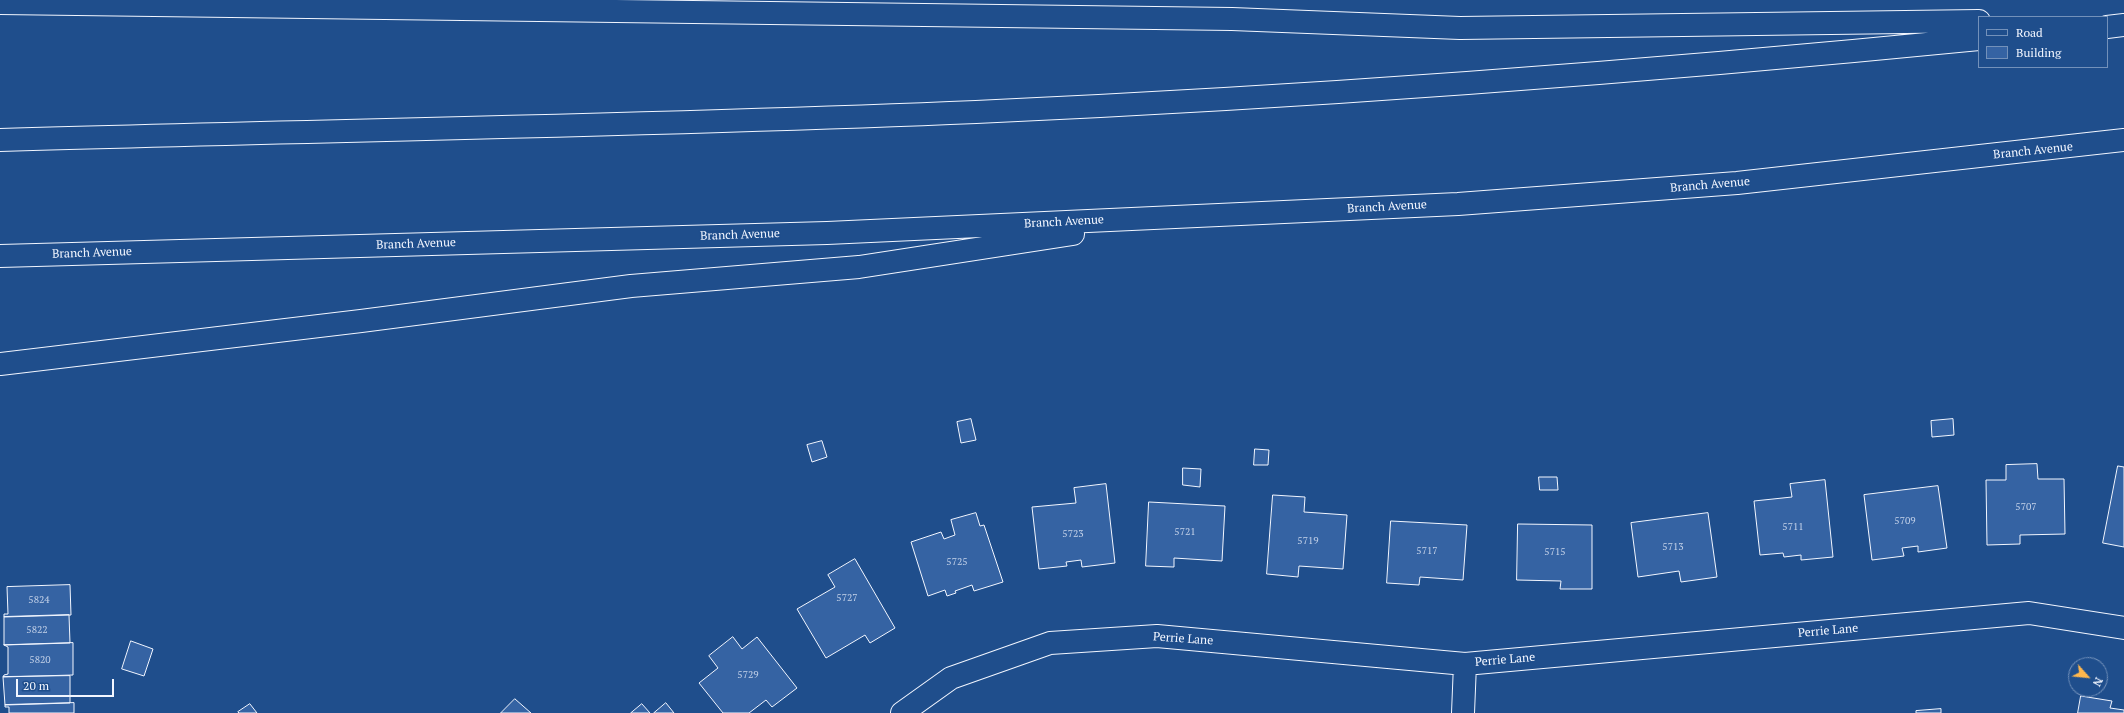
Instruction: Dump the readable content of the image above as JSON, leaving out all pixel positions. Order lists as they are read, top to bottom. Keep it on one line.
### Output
{"streets":{"main road":["Branch Avenue","Perrie Lane"]},"house_numbers":["5707","5709","5711","5721","5723","5719","5713","5717","5715","5725","5727","5824","5822","5820","5729"],"legend":["Road","Building"],"scale_bar":"20 m","north":"bottom right"}
